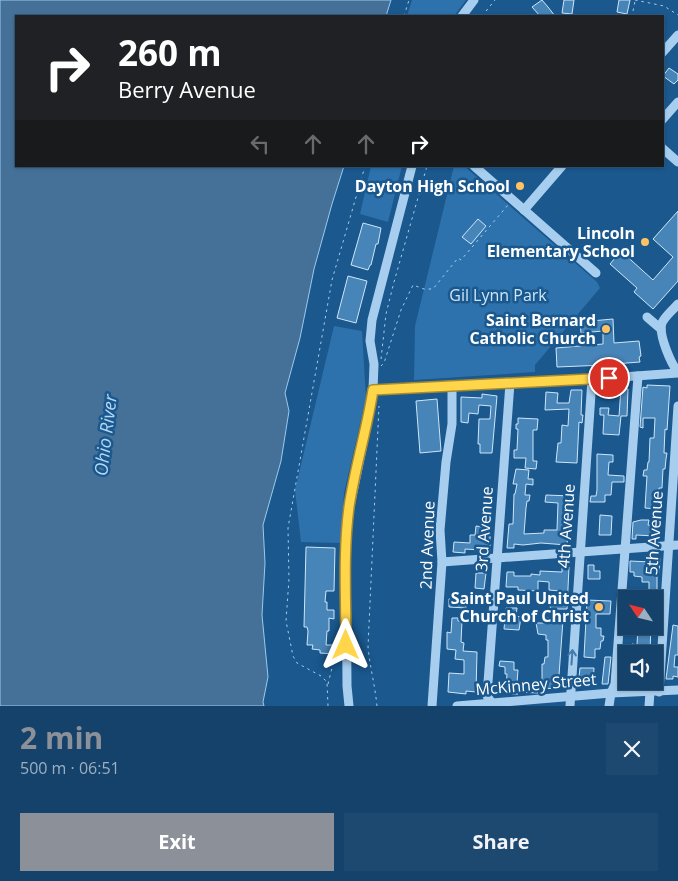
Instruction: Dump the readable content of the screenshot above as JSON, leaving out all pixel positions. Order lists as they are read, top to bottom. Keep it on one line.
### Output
{"streets":{"street":["4th Avenue","3rd Avenue","5th Avenue","2nd Avenue","McKinney Street"]},"crossings":[["4th Avenue","McKinney Street"],["3rd Avenue","McKinney Street"],["5th Avenue","McKinney Street"]],"water":["Ohio River"],"parks":["Gil Lynn Park"],"places":["Dayton High School","Lincoln Elementary School","Saint Bernard Catholic Church","Saint Paul United Church of Christ"],"north":"top left","page":{"turn":["260 m","Berry Avenue"],"heading":["2 min","500 m · 06:51"],"buttons":["Exit","Share"]}}
